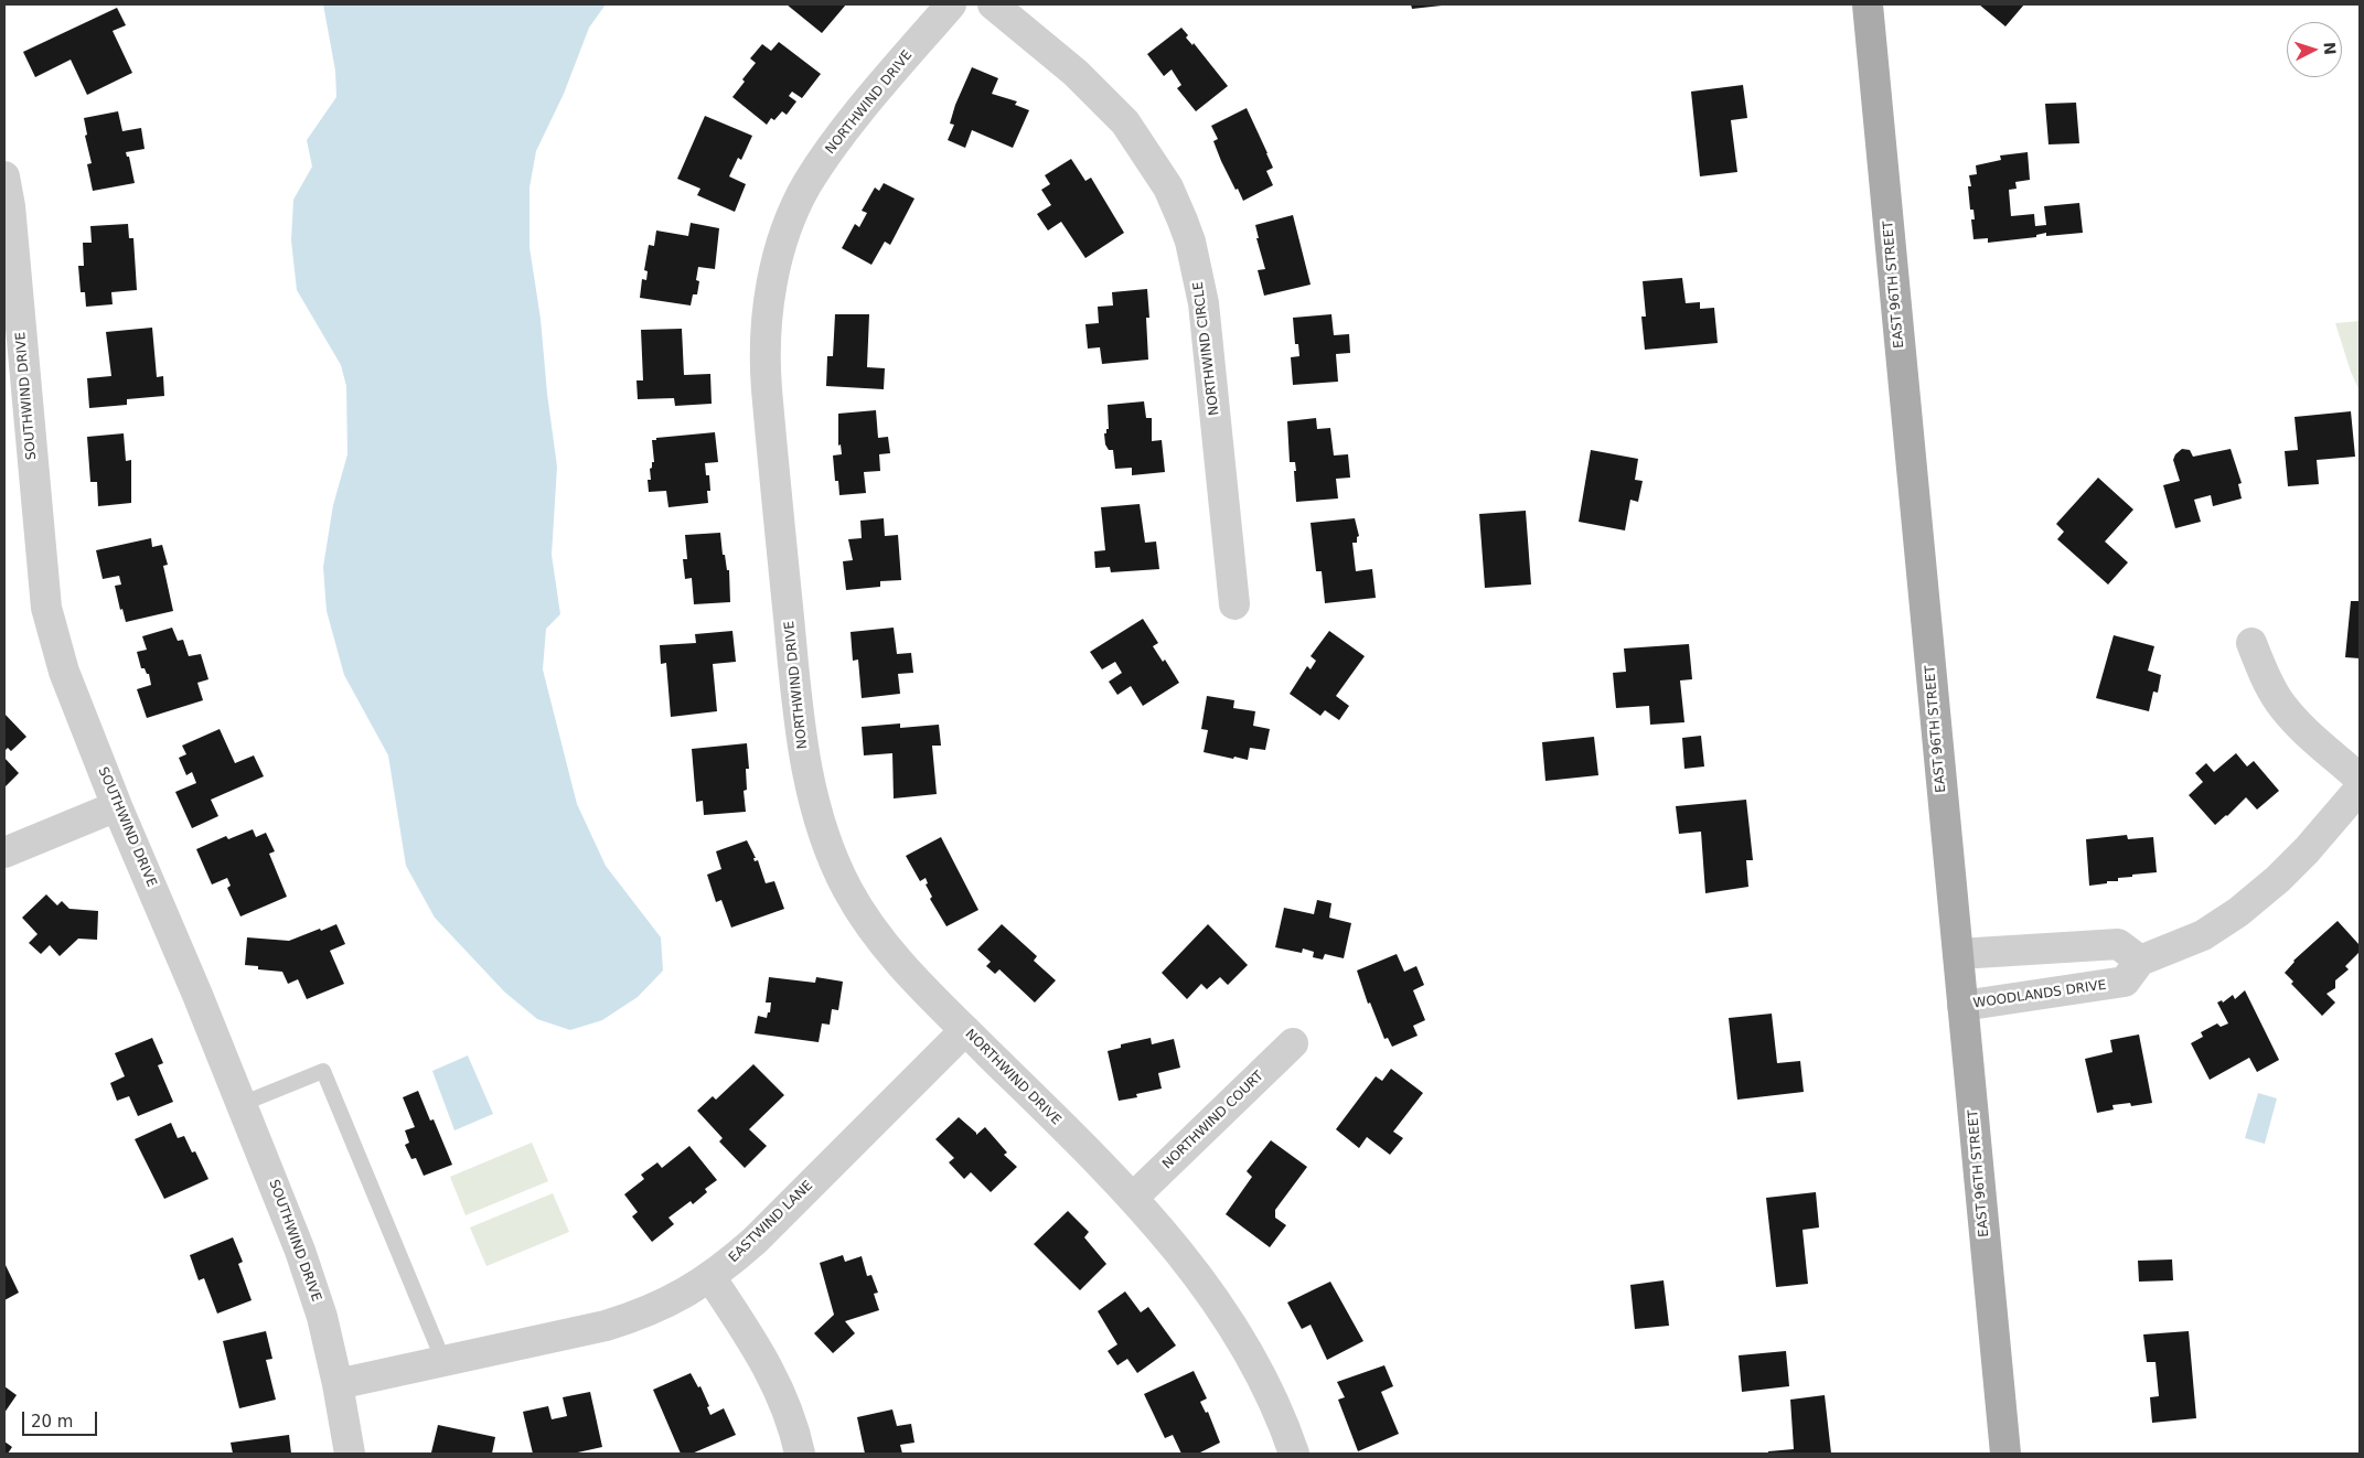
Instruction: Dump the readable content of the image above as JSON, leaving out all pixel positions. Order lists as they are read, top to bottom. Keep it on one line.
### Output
{"streets":{"main road":["EAST 96TH STREET"],"street":["NORTHWIND DRIVE","NORTHWIND CIRCLE","SOUTHWIND DRIVE","WOODLANDS DRIVE","NORTHWIND COURT","EASTWIND LANE"]},"crossings":[["NORTHWIND DRIVE","NORTHWIND COURT"],["NORTHWIND DRIVE","EASTWIND LANE"],["EAST 96TH STREET","WOODLANDS DRIVE"],["SOUTHWIND DRIVE","EASTWIND LANE"]],"scale_bar":"20 m","north":"right"}
